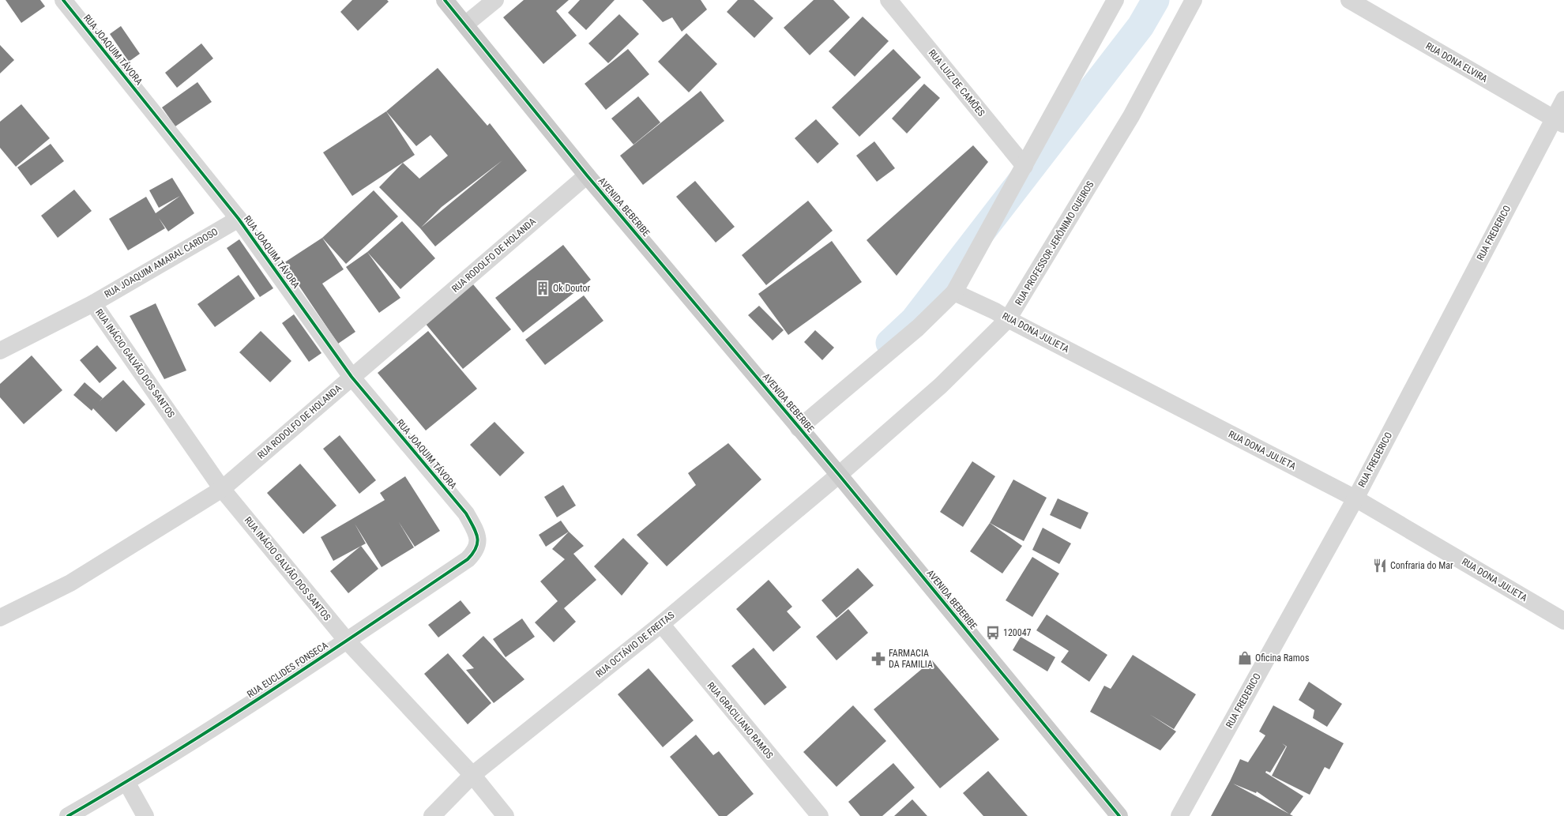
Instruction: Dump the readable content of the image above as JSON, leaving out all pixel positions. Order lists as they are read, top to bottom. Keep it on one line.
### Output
{"streets":{"main road":["AVENIDA BEBERIBE"],"street":["RUA JOAQUIM TÁVORA","RUA DONA ELVIRA","RUA LUIZ DE CAMÕES","RUA FREDERICO","RUA PROFESSOR JERÔNIMO GUEIROS","RUA RODOLFO DE HOLANDA","RUA JOAQUIM AMARAL CARDOSO","RUA DONA JULIETA","RUA INÁCIO GALVÃO DOS SANTOS","RUA OCTÁVIO DE FREITAS","RUA EUCLIDES FONSECA","RUA GRACILIANO RAMOS"]},"crossings":[["RUA JOAQUIM TÁVORA","RUA RODOLFO DE HOLANDA"],["RUA JOAQUIM TÁVORA","RUA JOAQUIM AMARAL CARDOSO"],["RUA JOAQUIM TÁVORA","RUA EUCLIDES FONSECA"],["RUA DONA ELVIRA","RUA FREDERICO"],["AVENIDA BEBERIBE","RUA PROFESSOR JERÔNIMO GUEIROS"],["AVENIDA BEBERIBE","RUA RODOLFO DE HOLANDA"],["AVENIDA BEBERIBE","RUA OCTÁVIO DE FREITAS"],["RUA FREDERICO","RUA DONA JULIETA"],["RUA PROFESSOR JERÔNIMO GUEIROS","RUA DONA JULIETA"],["RUA PROFESSOR JERÔNIMO GUEIROS","RUA OCTÁVIO DE FREITAS"],["RUA RODOLFO DE HOLANDA","RUA INÁCIO GALVÃO DOS SANTOS"],["RUA JOAQUIM AMARAL CARDOSO","RUA INÁCIO GALVÃO DOS SANTOS"],["RUA INÁCIO GALVÃO DOS SANTOS","RUA OCTÁVIO DE FREITAS"],["RUA INÁCIO GALVÃO DOS SANTOS","RUA EUCLIDES FONSECA"],["RUA OCTÁVIO DE FREITAS","RUA GRACILIANO RAMOS"]],"places":{"building":["Ok Doutor"],"restaurant":["Confraria do Mar"],"bus stop":["120047"],"shop":["Oficina Ramos"],"pharmacy":["FARMACIA DA FAMILIA"]}}
